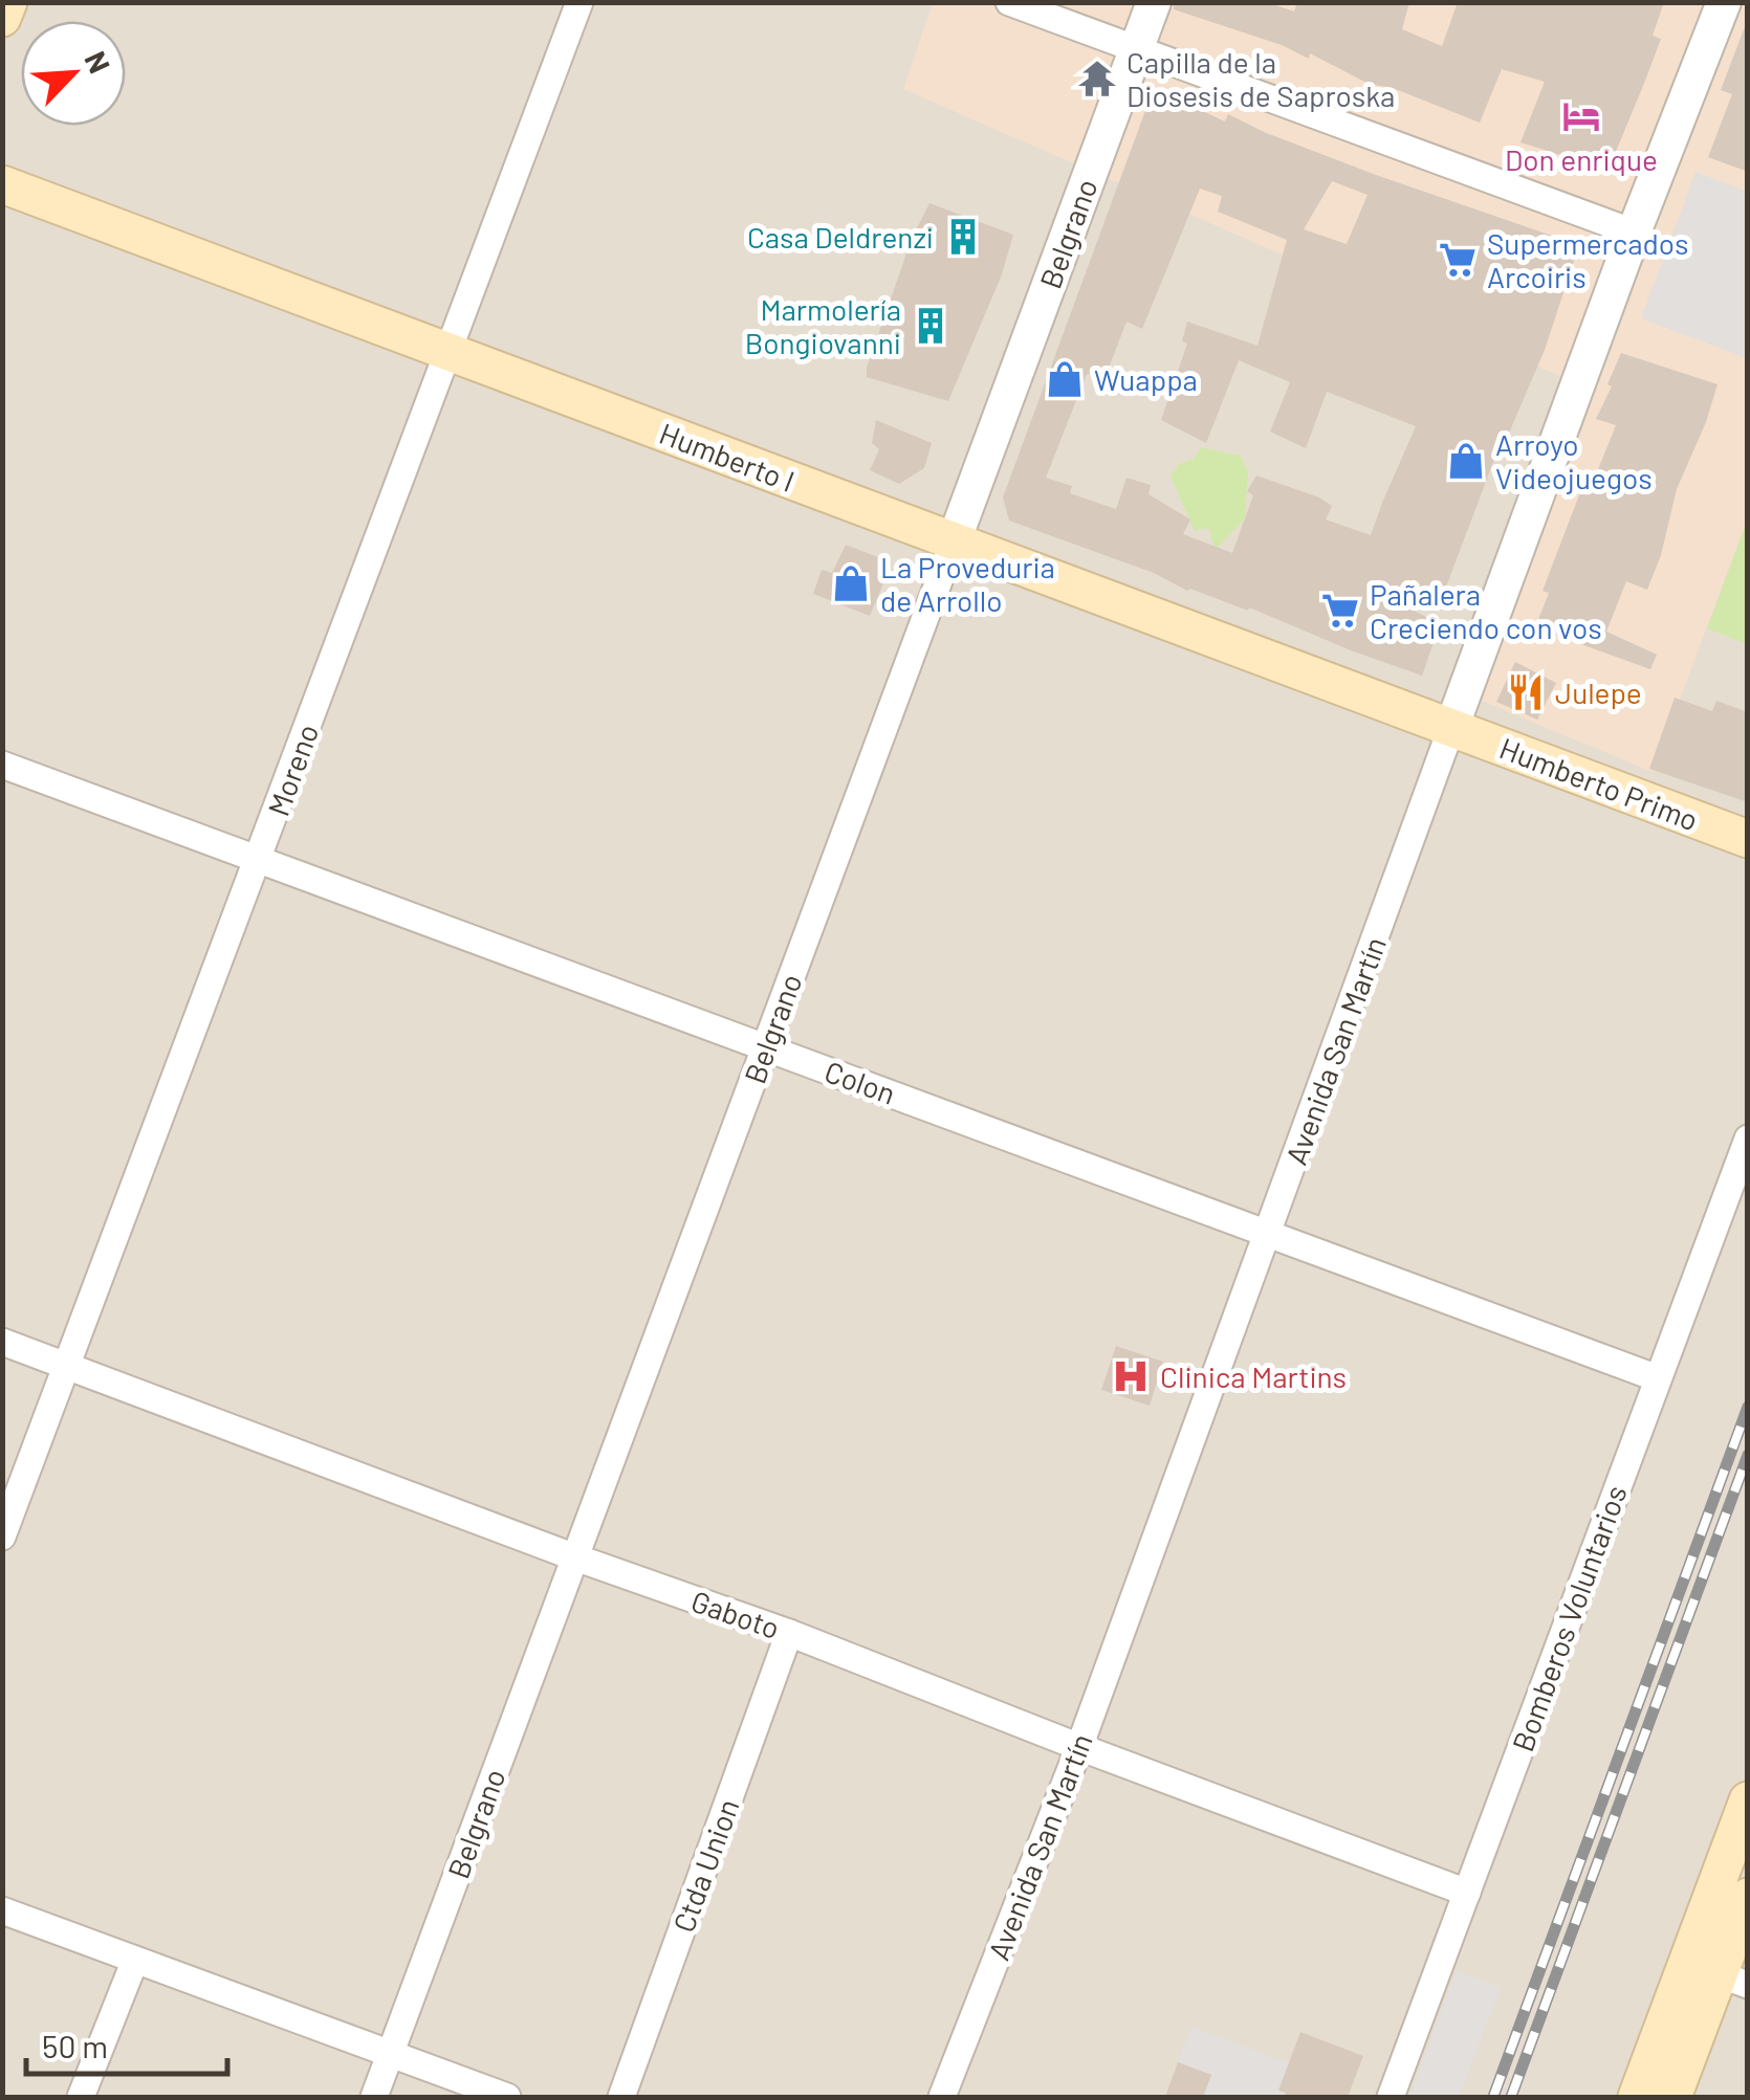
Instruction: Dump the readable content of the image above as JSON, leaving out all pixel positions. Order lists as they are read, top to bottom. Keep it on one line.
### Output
{"streets":{"main road":["Humberto I","Humberto Primo"],"street":["Belgrano","Moreno","Avenida San Martín","Colon","Gaboto","Bomberos Voluntarios","Ctda Union"]},"crossings":[["Belgrano","Humberto I"],["Belgrano","Colon"],["Belgrano","Gaboto"],["Humberto I","Moreno"],["Humberto I","Humberto Primo"],["Humberto I","Avenida San Martín"],["Moreno","Colon"],["Moreno","Gaboto"],["Humberto Primo","Avenida San Martín"],["Avenida San Martín","Colon"],["Avenida San Martín","Gaboto"],["Colon","Bomberos Voluntarios"],["Gaboto","Bomberos Voluntarios"],["Gaboto","Ctda Union"]],"places":{"temple":["Capilla de la Diosesis de Saproska"],"hotel":["Don enrique"],"building":["Casa Deldrenzi","Marmolería Bongiovanni"],"supermarket":["Supermercados Arcoiris","Pañalera Creciendo con vos"],"shop":["Wuappa","Arroyo Videojuegos","La Proveduria de Arrollo"],"restaurant":["Julepe"],"hospital":["Clinica Martins"]},"scale_bar":"50 m","north":"top right"}
